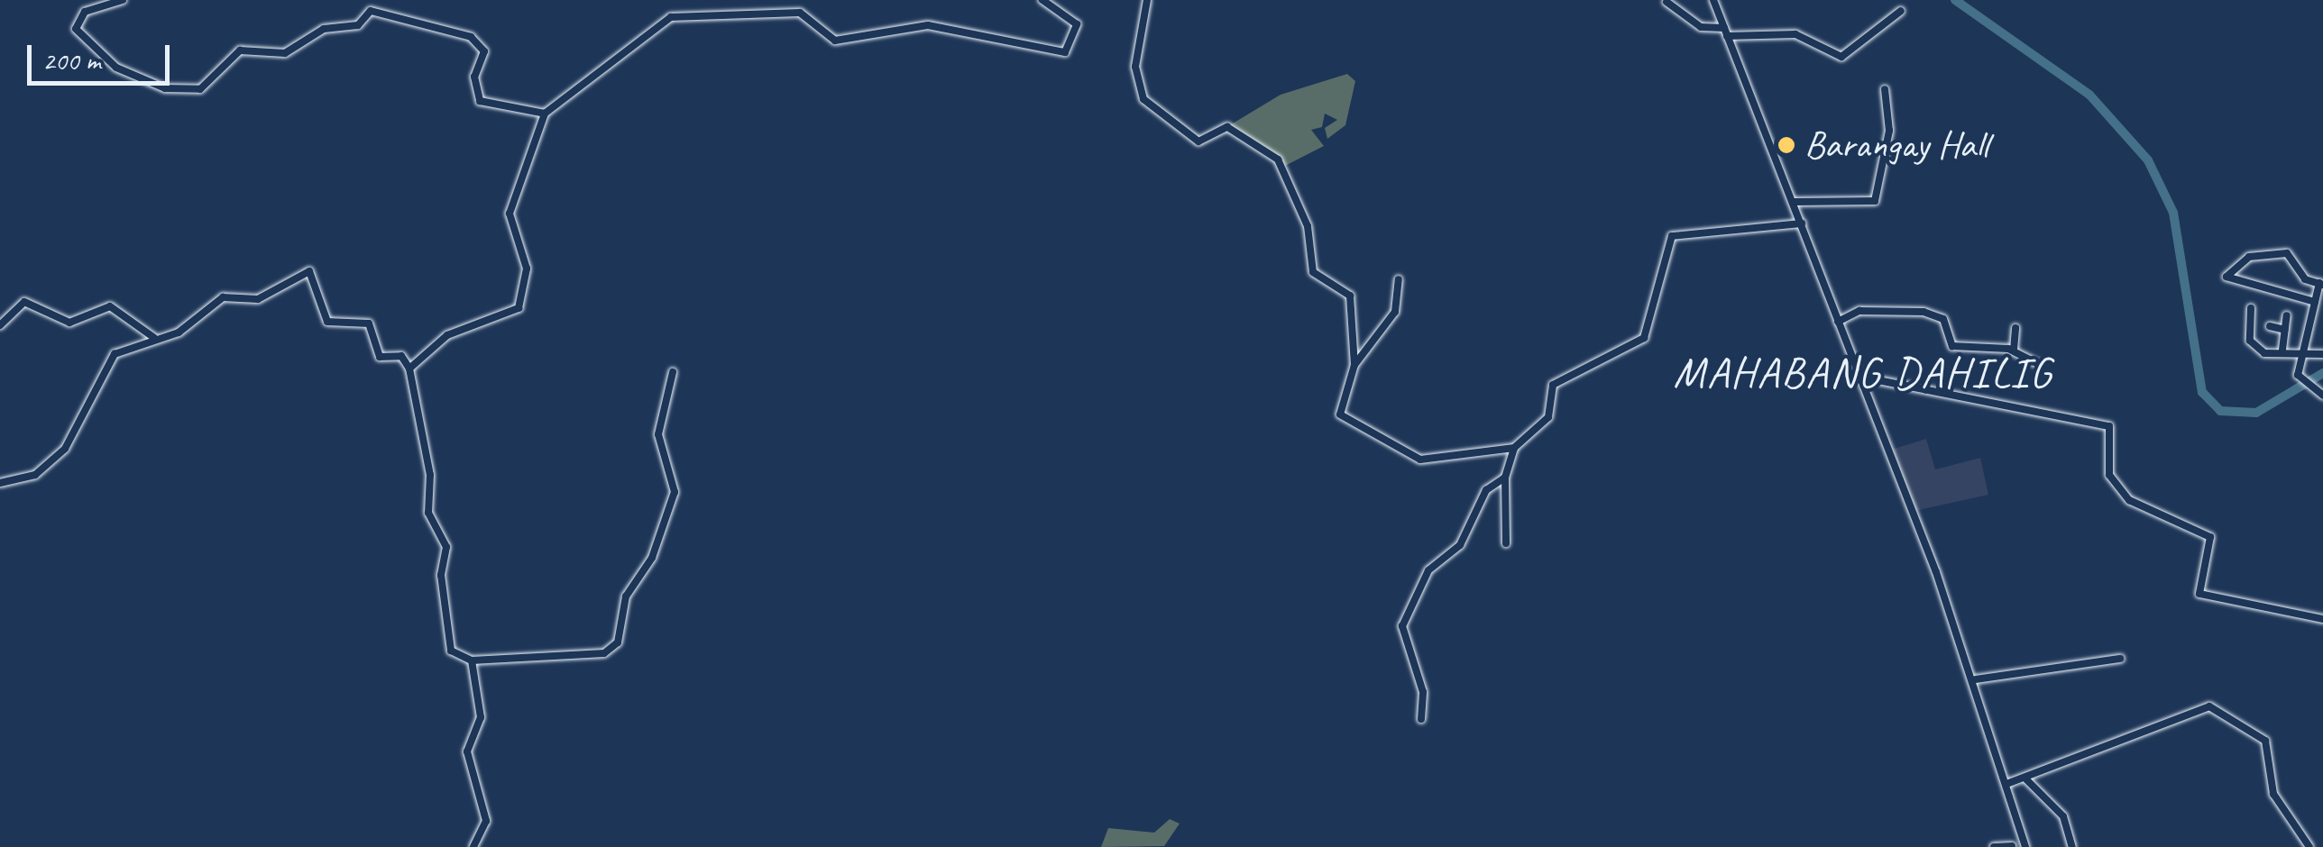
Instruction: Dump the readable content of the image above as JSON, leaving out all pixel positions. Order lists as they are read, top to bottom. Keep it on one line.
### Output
{"districts":["MAHABANG DAHILIG"],"places":["Barangay Hall"],"scale_bar":"200 m"}
